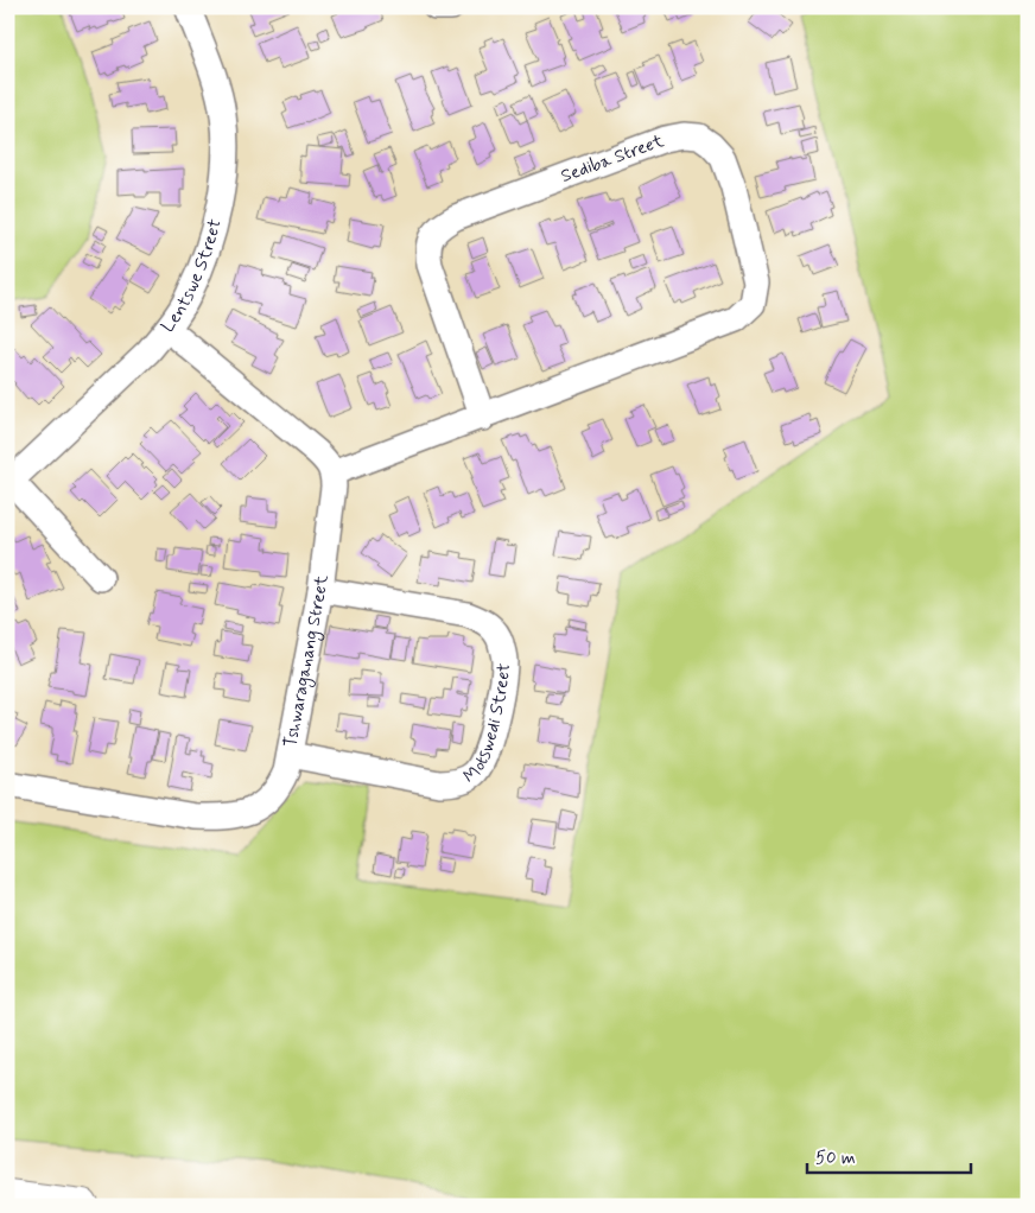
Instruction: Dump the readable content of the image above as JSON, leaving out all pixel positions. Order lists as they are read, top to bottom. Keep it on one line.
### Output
{"streets":{"street":["Sediba Street","Lentswe Street","Tshwaraganang Street","Motswedi Street"]},"crossings":[["Sediba Street","Tshwaraganang Street"],["Tshwaraganang Street","Motswedi Street"]],"scale_bar":"50 m"}
